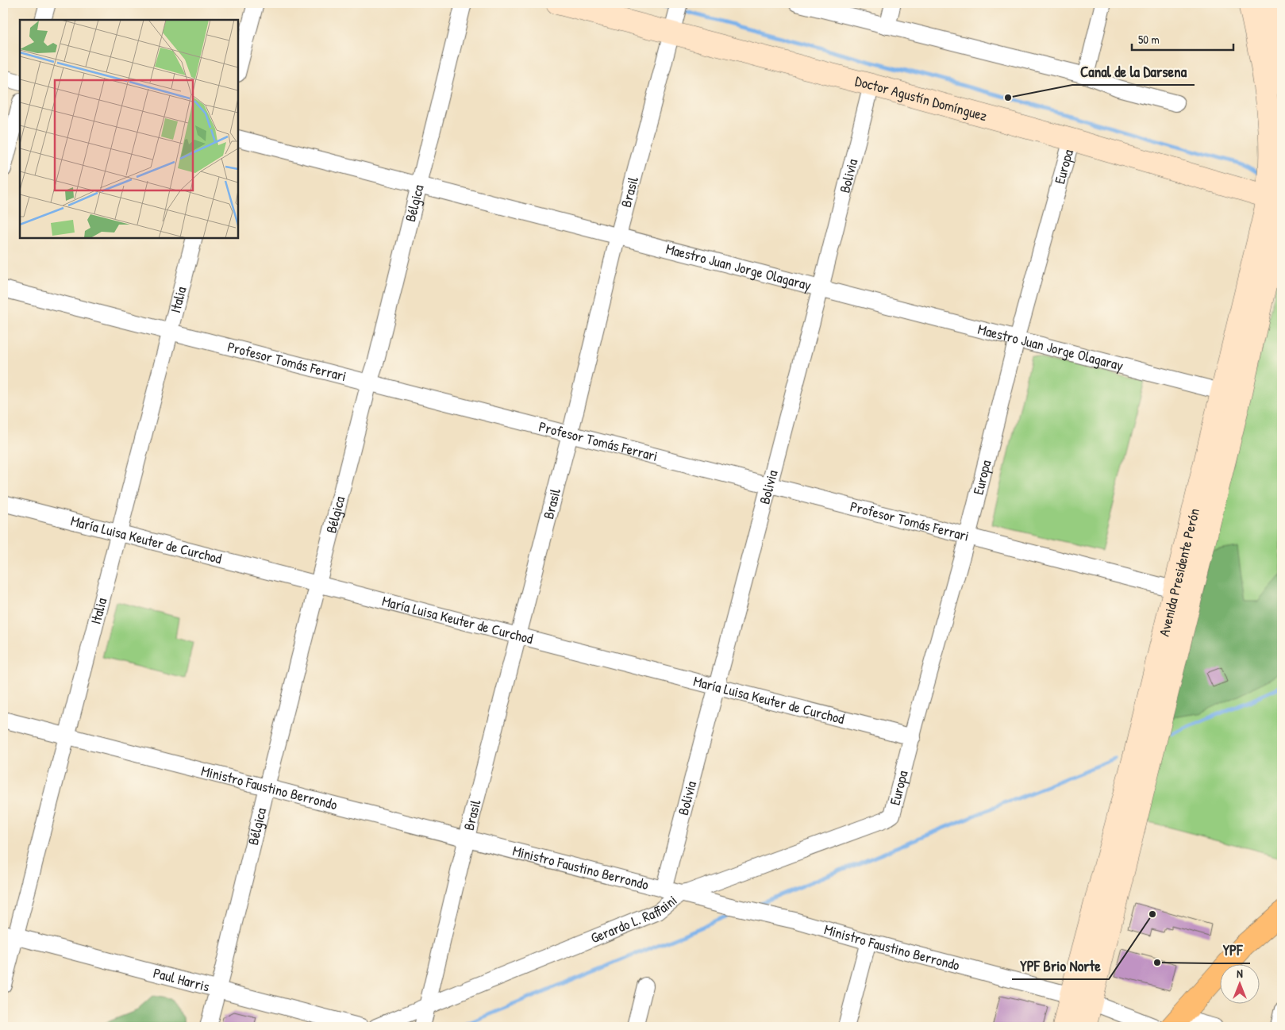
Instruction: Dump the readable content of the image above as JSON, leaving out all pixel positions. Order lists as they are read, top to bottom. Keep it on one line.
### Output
{"streets":{"main road":["Doctor Agustín Domínguez","Avenida Presidente Perón"],"street":["Europa","Bolivia","Brasil","Bélgica","Maestro Juan Jorge Olagaray","Italia","Profesor Tomás Ferrari","María Luisa Keuter de Curchod","Ministro Faustino Berrondo","Gerardo L. Raffaini","Paul Harris"]},"crossings":[["Doctor Agustín Domínguez","Europa"],["Doctor Agustín Domínguez","Bolivia"],["Doctor Agustín Domínguez","Brasil"],["Doctor Agustín Domínguez","Avenida Presidente Perón"],["Europa","Maestro Juan Jorge Olagaray"],["Europa","Profesor Tomás Ferrari"],["Europa","María Luisa Keuter de Curchod"],["Europa","Gerardo L. Raffaini"],["Bolivia","Maestro Juan Jorge Olagaray"],["Bolivia","Profesor Tomás Ferrari"],["Bolivia","María Luisa Keuter de Curchod"],["Bolivia","Ministro Faustino Berrondo"],["Brasil","Maestro Juan Jorge Olagaray"],["Brasil","Profesor Tomás Ferrari"],["Brasil","María Luisa Keuter de Curchod"],["Brasil","Ministro Faustino Berrondo"],["Brasil","Gerardo L. Raffaini"],["Bélgica","Maestro Juan Jorge Olagaray"],["Bélgica","Profesor Tomás Ferrari"],["Bélgica","María Luisa Keuter de Curchod"],["Bélgica","Ministro Faustino Berrondo"],["Bélgica","Paul Harris"],["Maestro Juan Jorge Olagaray","Avenida Presidente Perón"],["Italia","Profesor Tomás Ferrari"],["Italia","María Luisa Keuter de Curchod"],["Italia","Ministro Faustino Berrondo"],["Italia","Paul Harris"],["Profesor Tomás Ferrari","Avenida Presidente Perón"],["Avenida Presidente Perón","Ministro Faustino Berrondo"],["Ministro Faustino Berrondo","Gerardo L. Raffaini"]],"places":["Canal de la Darsena","YPF Brio Norte","YPF"],"scale_bar":"50 m","north":"top"}
